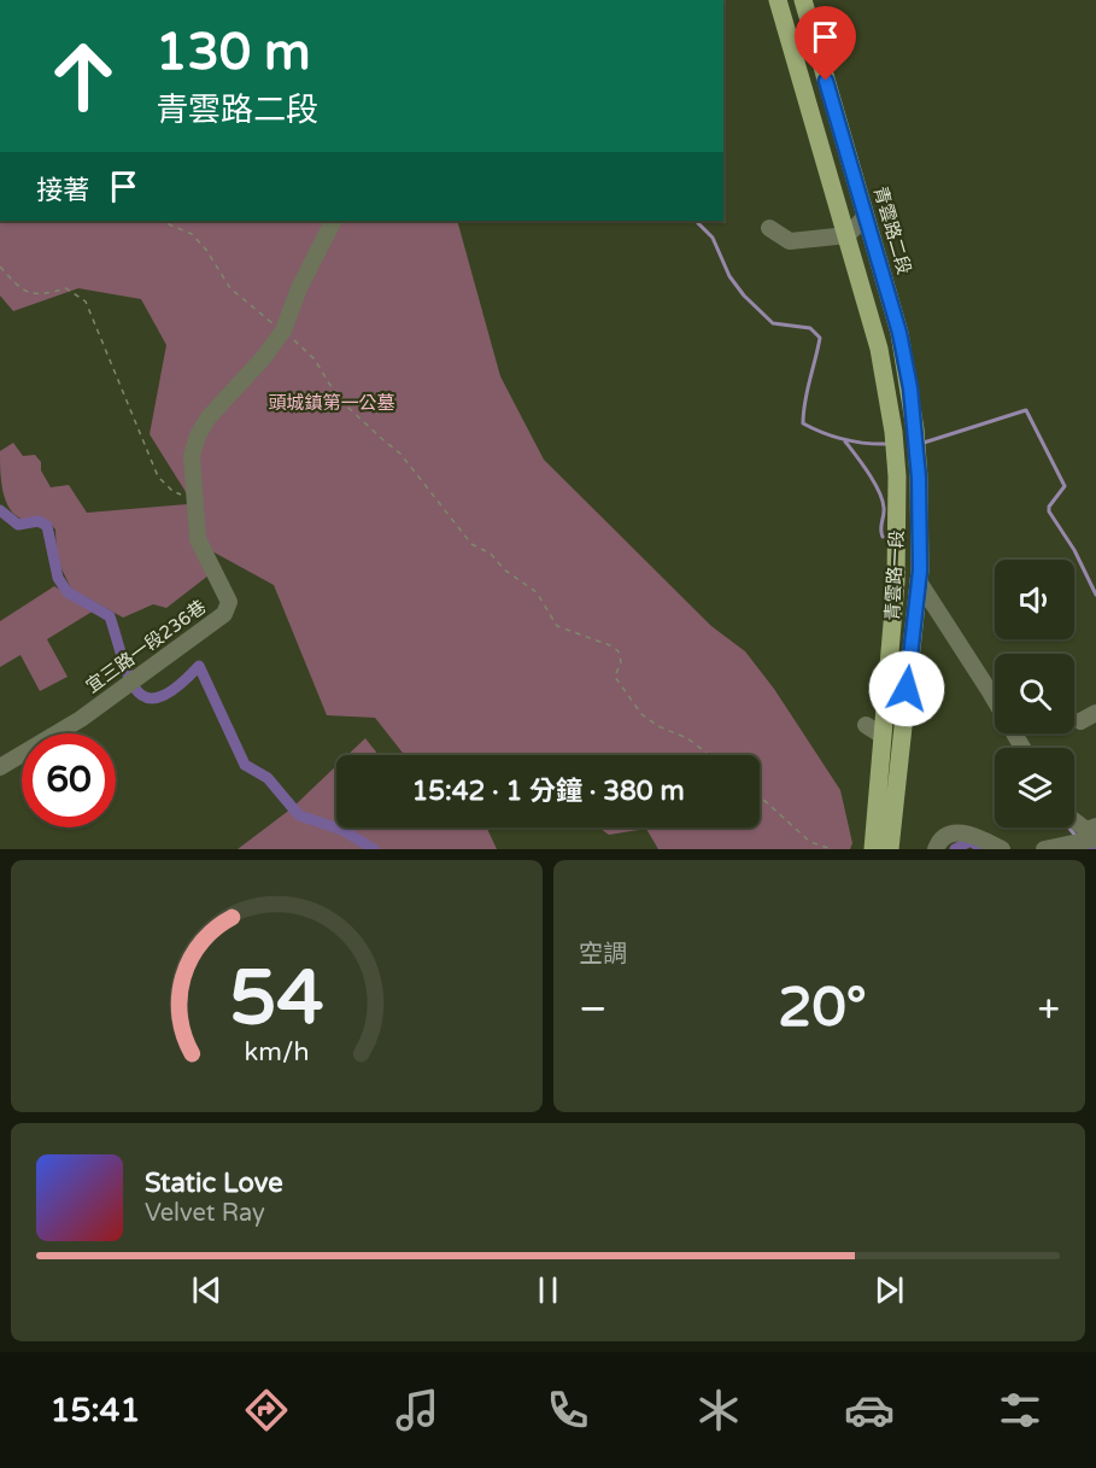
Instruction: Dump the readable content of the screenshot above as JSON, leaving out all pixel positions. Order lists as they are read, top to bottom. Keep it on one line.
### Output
{"streets":{"main road":["青雲路二段","青雲路一段"],"lane":["宜三路一段236巷"]},"crossings":[["青雲路二段","青雲路一段"]],"parks":["頭城鎮第一公墓"],"page":{"turn":["130 m","青雲路二段"],"then":"接著","limit":"60","trip":"15:42 · 1 分鐘 · 380 m","tile":"空調","heat":["−","20°","+"],"song":["Static Love","Velvet Ray"],"tabs":"15:41","gauge":["54","km/h"]}}
